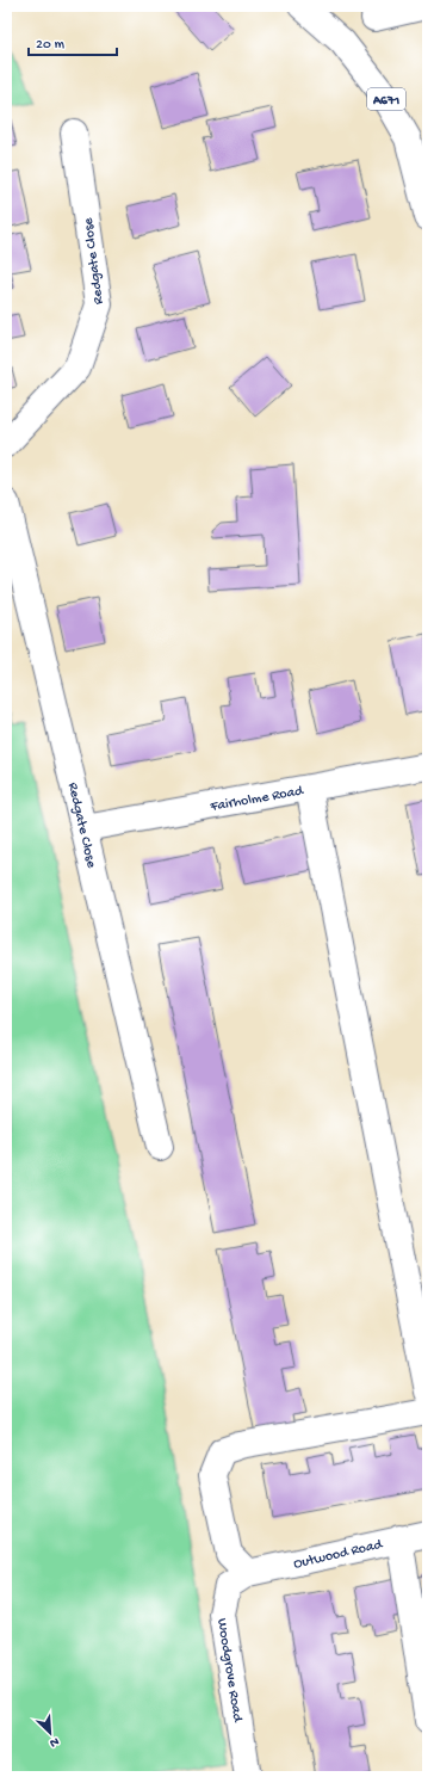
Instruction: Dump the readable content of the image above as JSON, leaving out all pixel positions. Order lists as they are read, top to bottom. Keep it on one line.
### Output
{"streets":{"main road":["A671","Redgate Close","Fairholme Road","Outwood Road","Woodgrove Road"]},"crossings":[["Redgate Close","Fairholme Road"],["Outwood Road","Woodgrove Road"]],"scale_bar":"20 m","north":"bottom right"}
